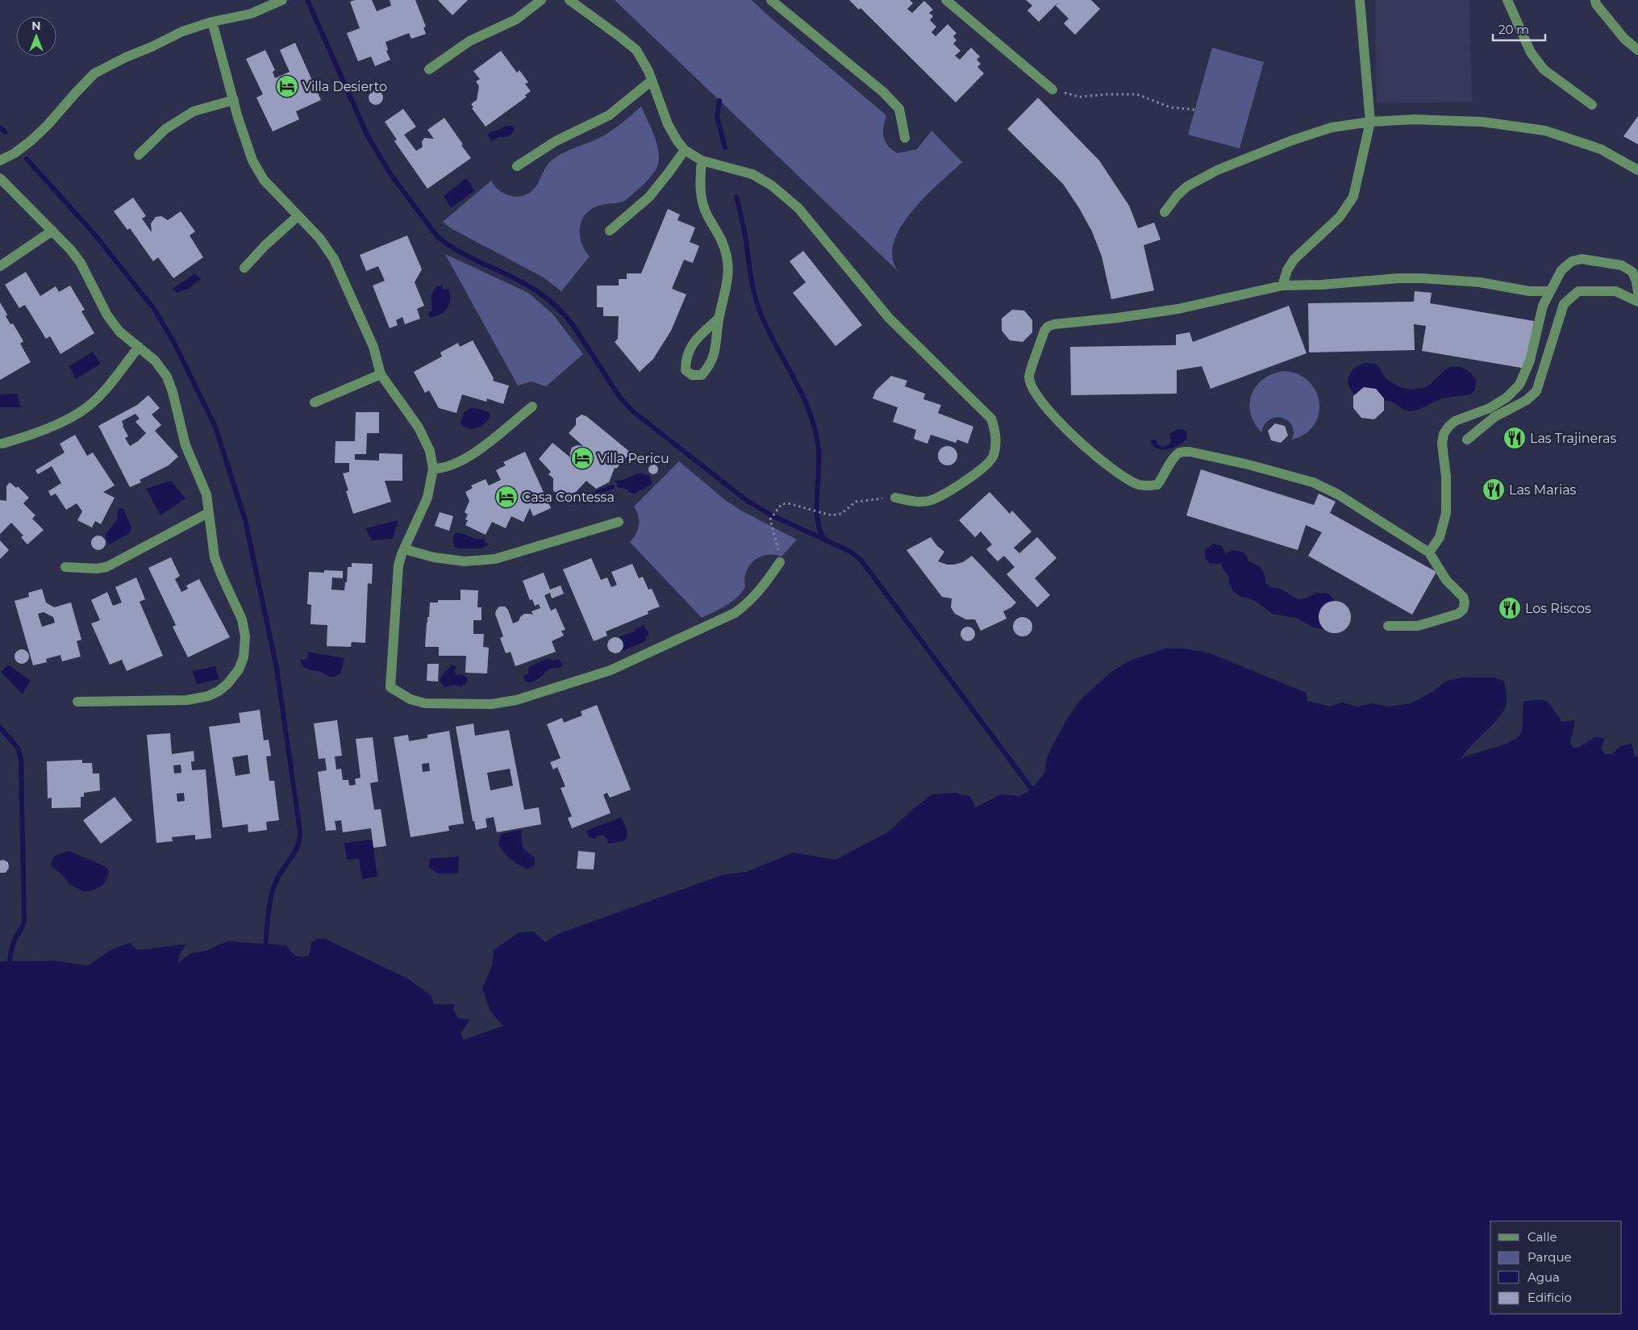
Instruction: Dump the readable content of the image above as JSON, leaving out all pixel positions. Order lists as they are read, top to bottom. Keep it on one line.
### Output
{"places":{"hotel":["Villa Desierto","Villa Pericu","Casa Contessa"],"restaurant":["Las Trajineras","Las Marias","Los Riscos"]},"legend":["Calle","Parque","Agua","Edificio"],"scale_bar":"20 m","north":"top"}
